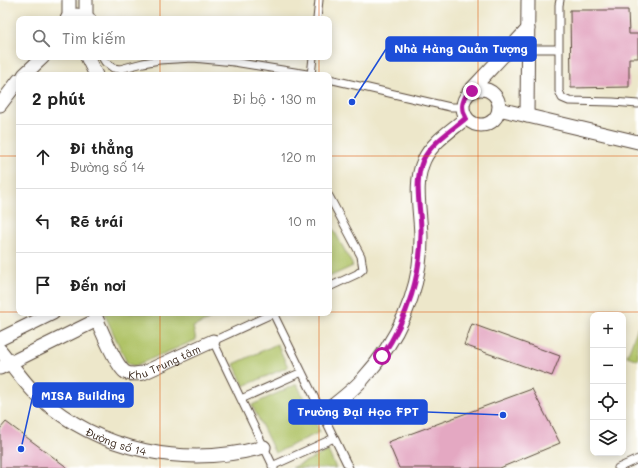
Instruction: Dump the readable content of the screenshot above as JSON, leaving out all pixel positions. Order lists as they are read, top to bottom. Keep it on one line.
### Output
{"streets":{"street":["Khu Trung tâm","Đường số 14"]},"crossings":[["Khu Trung tâm","Đường số 14"]],"places":["Nhà Hàng Quản Tượng","Trường Đại Học FPT","MISA Building"],"page":{"search":"Tìm kiếm","heading":["2 phút","Đi bộ · 130 m"],"list":[["Đi thẳng","Đường số 14","120 m"],["Rẽ trái","10 m"],"Đến nơi"],"map_buttons":["+","−"]}}
